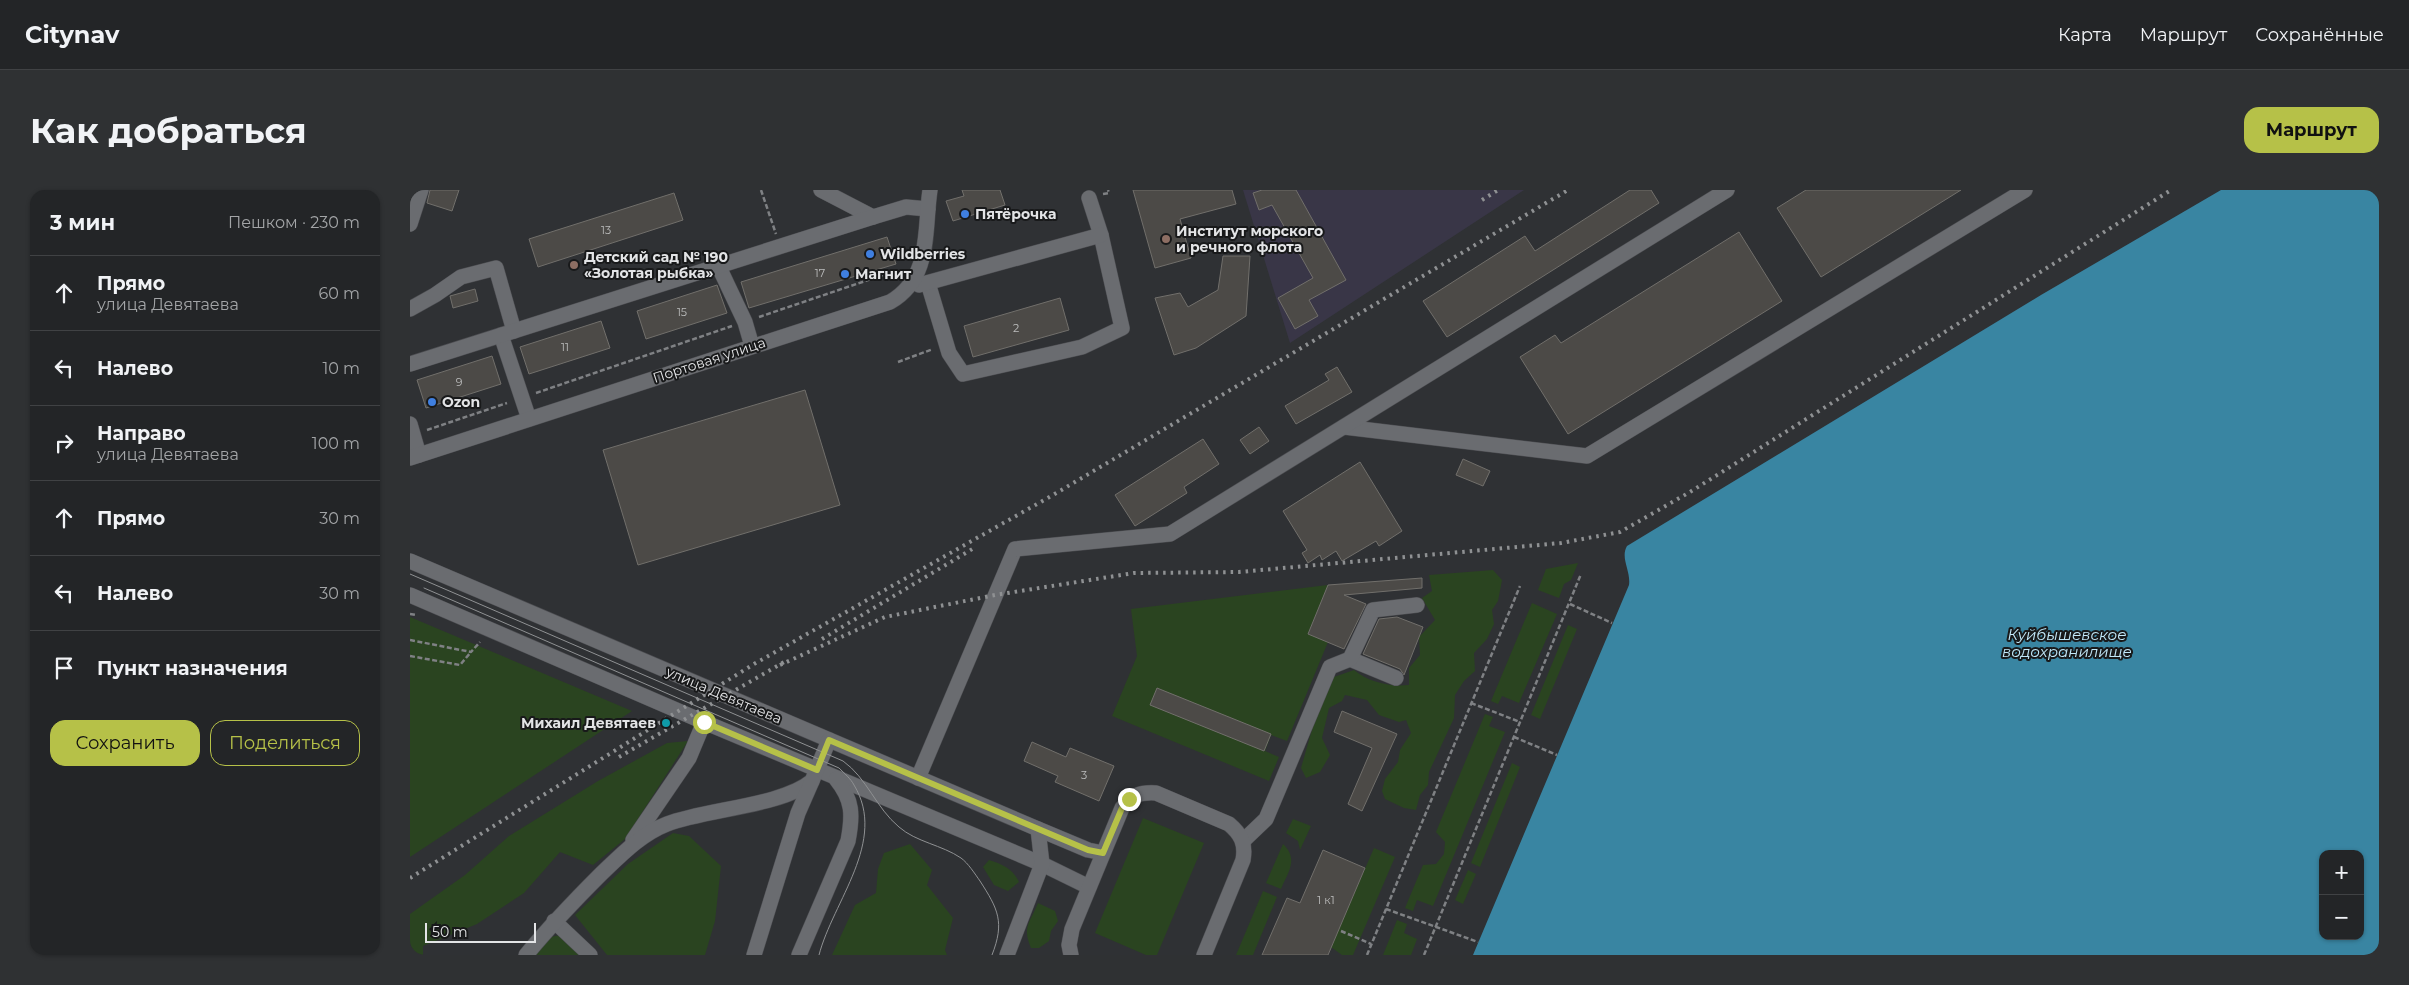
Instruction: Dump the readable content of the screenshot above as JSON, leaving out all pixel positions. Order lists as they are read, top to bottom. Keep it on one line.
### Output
{"streets":{"street":["Портовая улица","улица Девятаева"]},"water":["Куйбышевское водохранилище"],"places":["Пятёрочка","Институт морского и речного флота","Wildberries","Детский сад № 190 «Золотая рыбка»","Магнит","Ozon","Михаил Девятаев"],"house_numbers":["13","17","15","2","11","9","3","1 к1"],"scale_bar":"50 m","page":{"header":"Citynav","nav":["Карта","Маршрут","Сохранённые"],"buttons":["Маршрут",["Сохранить","Поделиться"]],"title":"Как добраться","heading":["3 мин","Пешком · 230 m"],"list":[["Прямо","улица Девятаева","60 m"],["Налево","10 m"],["Направо","улица Девятаева","100 m"],["Прямо","30 m"],["Налево","30 m"],"Пункт назначения"],"map_buttons":["+","−"],"scale":"50 m"}}
